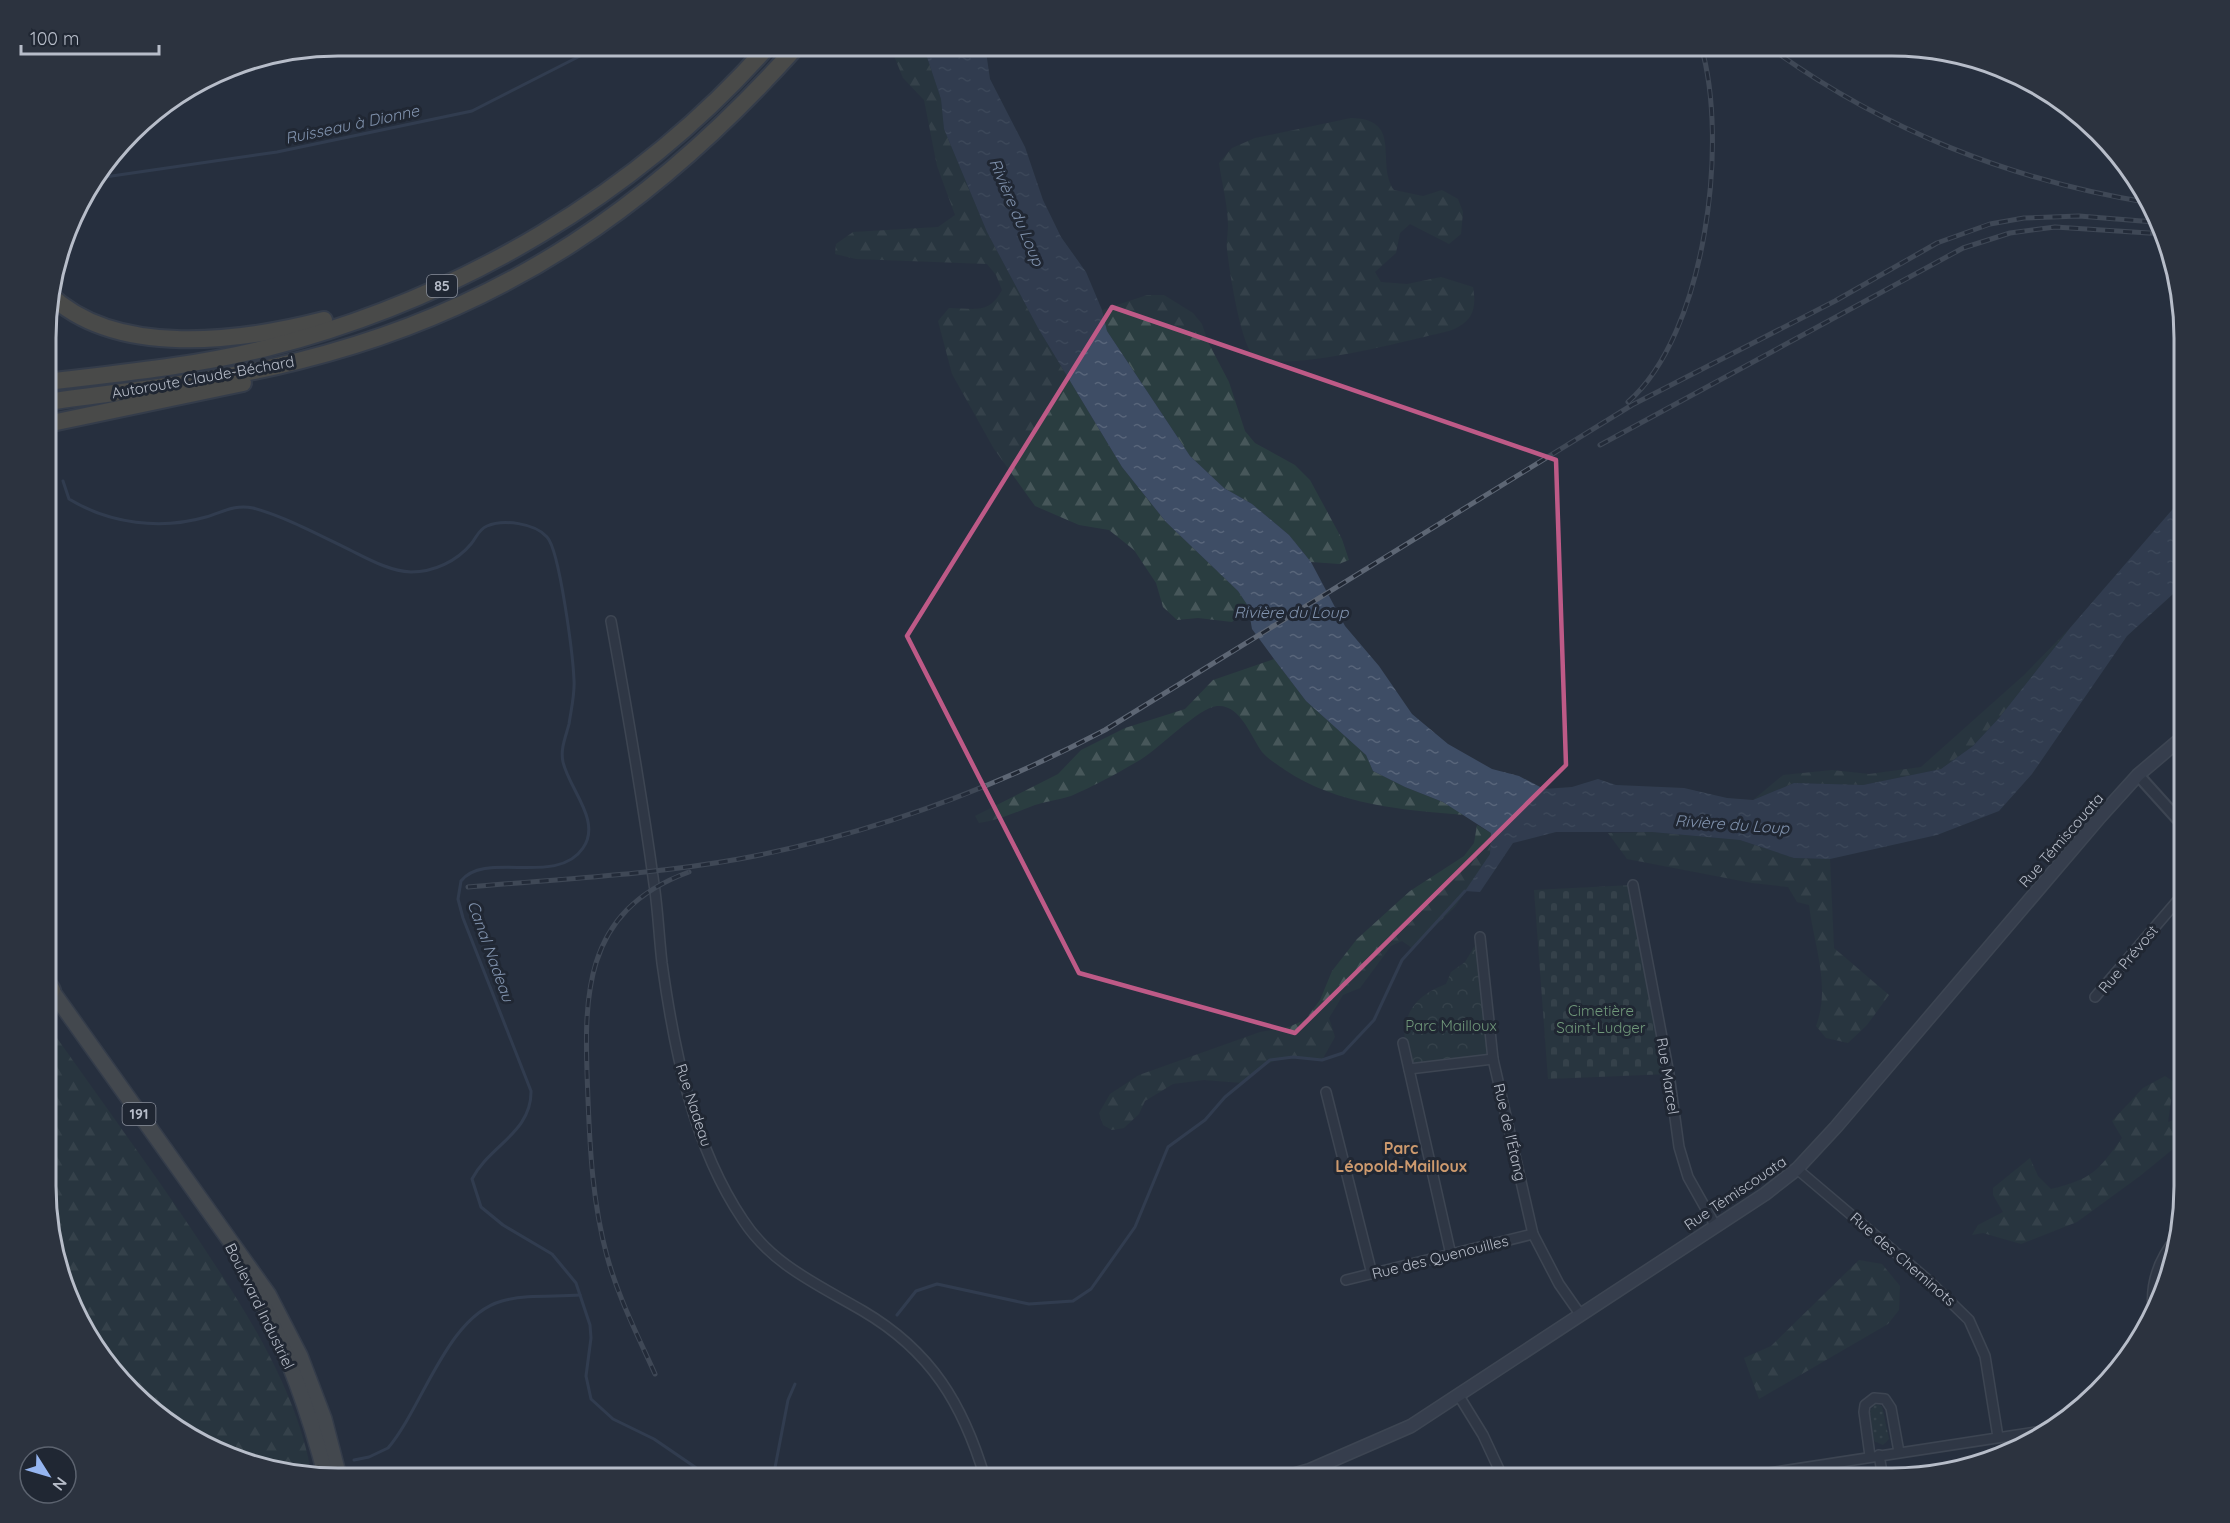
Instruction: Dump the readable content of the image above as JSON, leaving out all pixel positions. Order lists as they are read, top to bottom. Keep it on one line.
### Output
{"streets":{"highway":["85","Autoroute Claude-Béchard","191","Boulevard Industriel"],"main road":["Rue Témiscouata"],"street":["Rue Prévost","Rue Marcel","Rue Nadeau","Rue de l'Étang","Rue des Quenouilles","Rue des Cheminots"]},"crossings":[["Rue Témiscouata","Rue Marcel"],["Rue Témiscouata","Rue de l'Étang"],["Rue Témiscouata","Rue des Cheminots"],["Rue de l'Étang","Rue des Quenouilles"]],"districts":["Parc Léopold-Mailloux"],"water":["Ruisseau à Dionne","Rivière du Loup","Canal Nadeau"],"parks":["Cimetière Saint-Ludger","Parc Mailloux"],"scale_bar":"100 m","north":"bottom right"}
